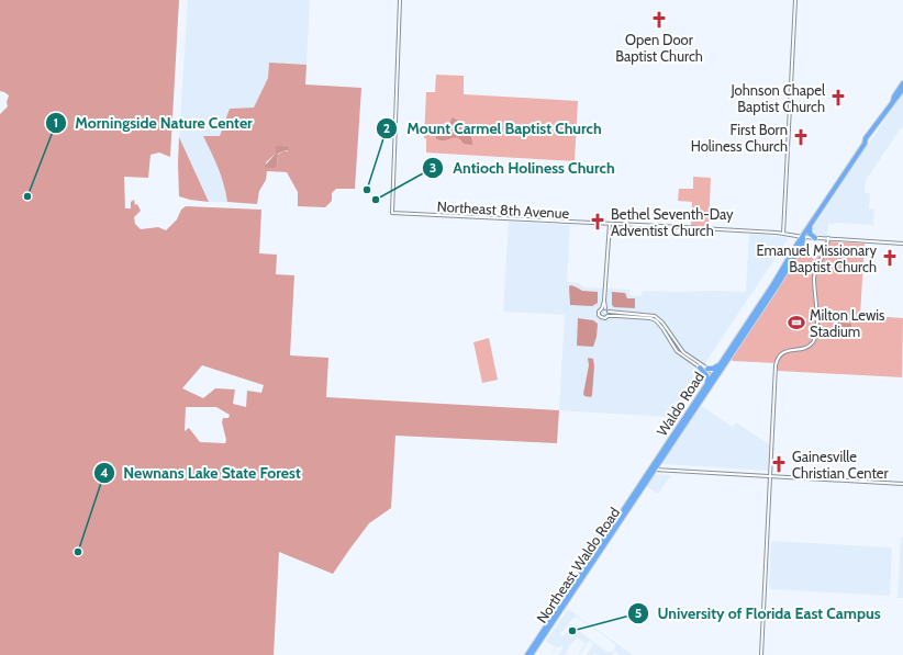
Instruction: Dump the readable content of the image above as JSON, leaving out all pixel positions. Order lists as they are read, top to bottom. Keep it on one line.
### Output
{"streets":{"highway":["Waldo Road","Northeast Waldo Road"],"street":["Northeast 8th Avenue"]},"crossings":[["Northeast 8th Avenue","Waldo Road"],["Waldo Road","Northeast Waldo Road"]],"places":{"church":["Open Door Baptist Church","Johnson Chapel Baptist Church","First Born Holiness Church","Bethel Seventh-Day Adventist Church","Emanuel Missionary Baptist Church","Gainesville Christian Center"],"other":["Mount Carmel Baptist Church","Morningside Nature Center","Antioch Holiness Church","Newnans Lake State Forest","University of Florida East Campus"],"sports":["Milton Lewis Stadium"]}}
